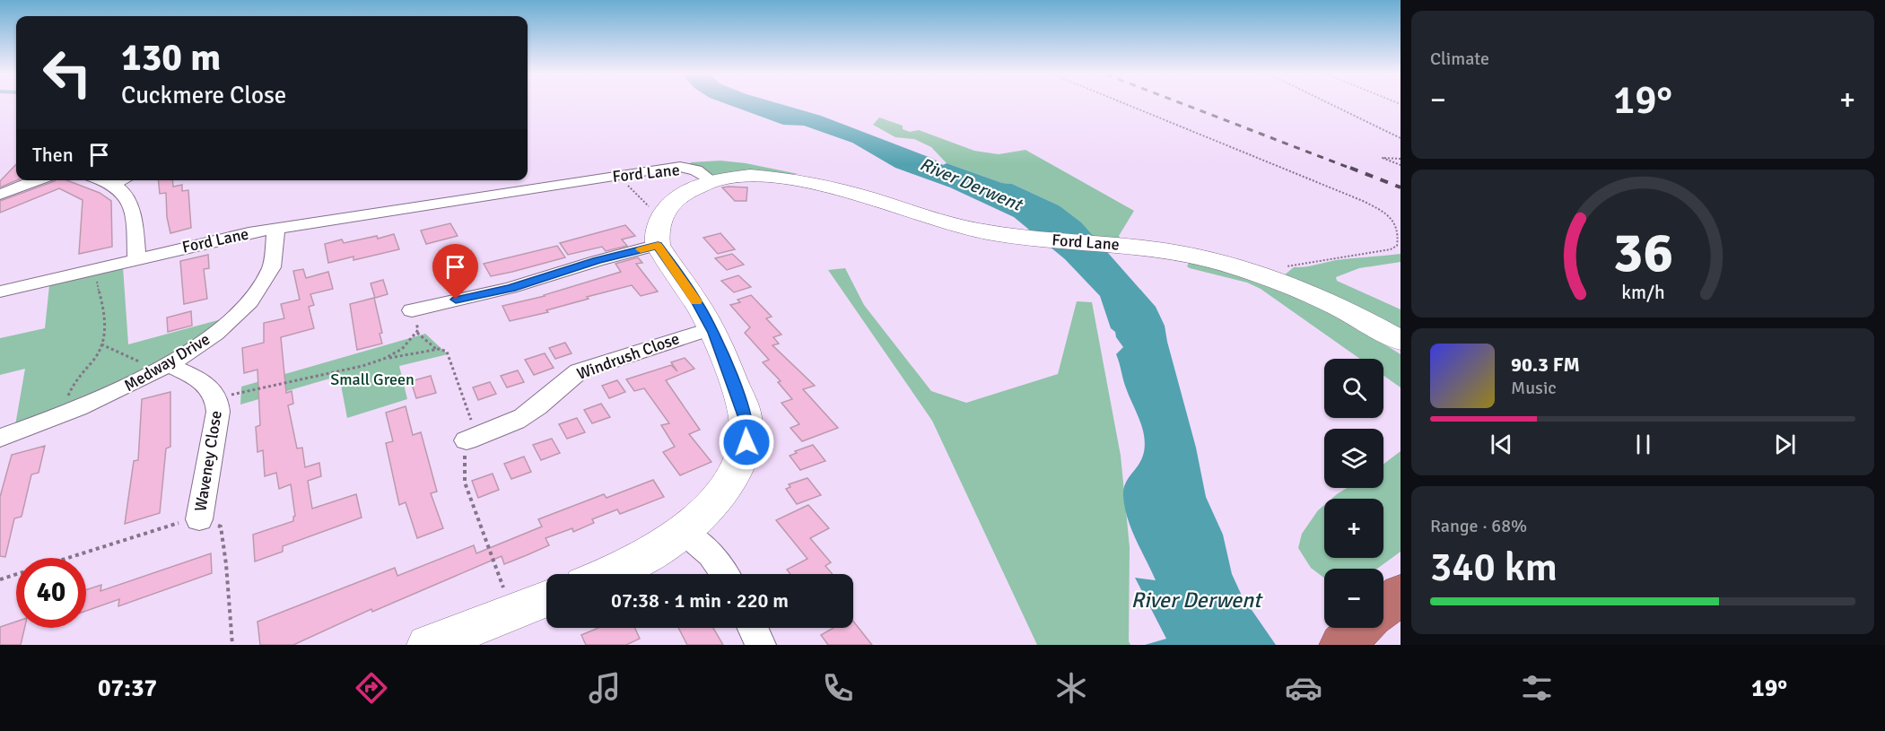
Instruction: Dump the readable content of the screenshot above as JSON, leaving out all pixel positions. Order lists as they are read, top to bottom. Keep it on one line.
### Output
{"streets":{"street":["Ford Lane","Windrush Close","Medway Drive","Waveney Close"]},"crossings":[["Ford Lane","Medway Drive"],["Medway Drive","Waveney Close"]],"water":["River Derwent"],"parks":["Small Green"],"page":{"tile":["Climate",["Range · 68%","340 km"]],"turn":["130 m","Cuckmere Close"],"heat":["−","19°","+"],"then":"Then","song":["90.3 FM","Music"],"map_buttons":["+","−"],"limit":"40","trip":"07:38 · 1 min · 220 m","tabs":["07:37","19°"],"gauge":["36","km/h"]}}
